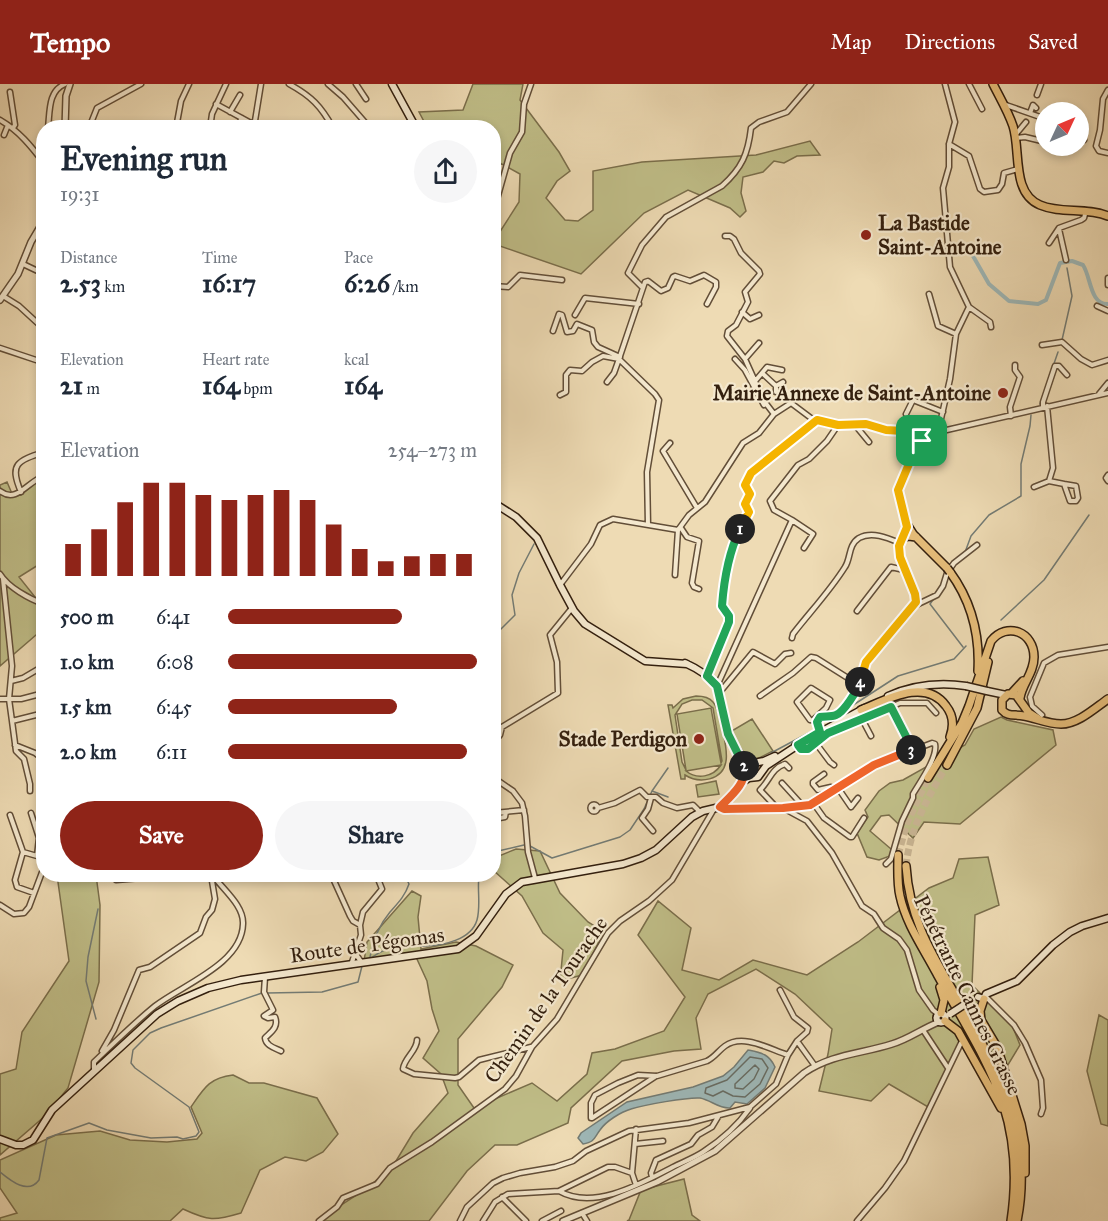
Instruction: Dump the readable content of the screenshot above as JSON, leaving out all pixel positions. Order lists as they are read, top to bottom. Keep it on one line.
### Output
{"streets":{"main road":["Route de Pégomas","Pénétrante Cannes Grasse"],"street":["Chemin de la Tourache"]},"crossings":[["Route de Pégomas","Chemin de la Tourache"]],"places":["La Bastide Saint-Antoine","Mairie Annexe de Saint-Antoine","Stade Perdigon"],"north":"top right","page":{"header":"Tempo","nav":["Map","Directions","Saved"],"heading":["Evening run","19:31"],"stats":[["Distance","2.53 km"],["Time","16:17"],["Pace","6:26 /km"],["Elevation","21 m"],["Heart rate","164 bpm"],["kcal","164"]],"chart":["Elevation","254–273 m"],"pins":["1","4","3","2"],"list":[{"name":"500 m","note":"6:41"},{"name":"1.0 km","note":"6:08"},{"name":"1.5 km","note":"6:45"},{"name":"2.0 km","note":"6:11"}],"buttons":["Save","Share"]}}
